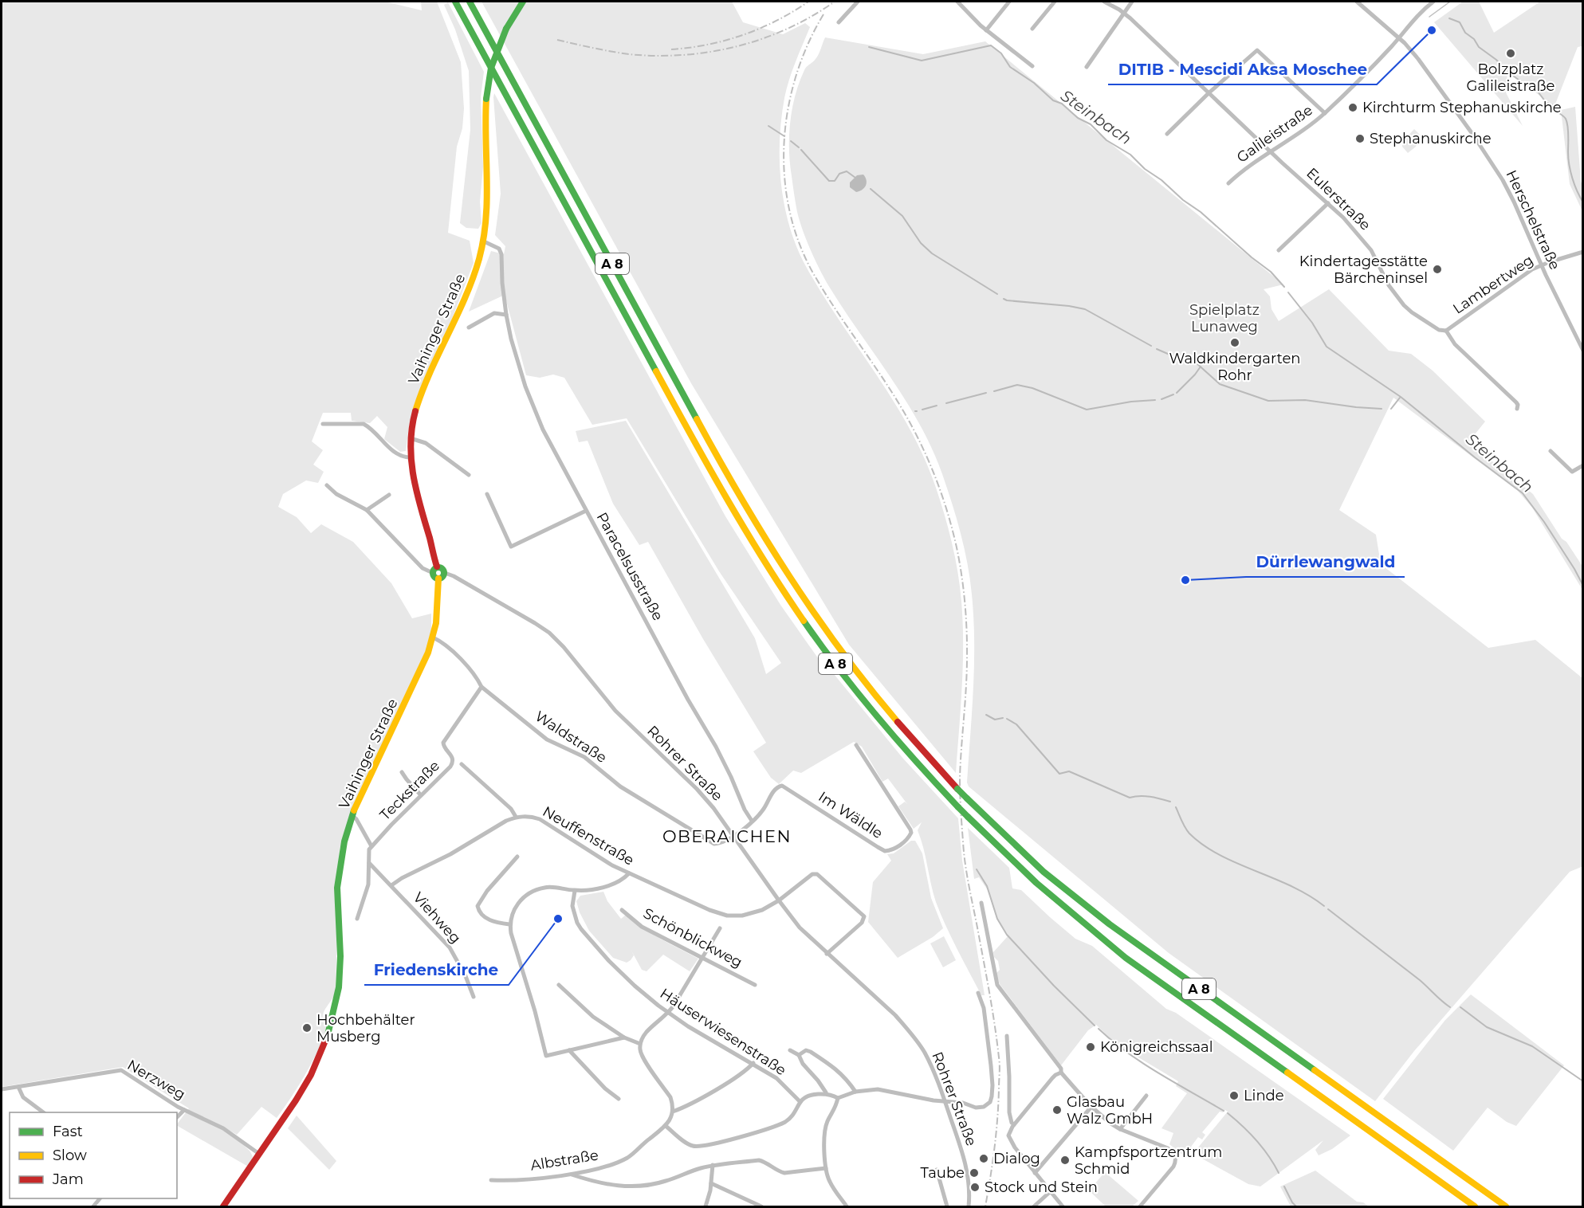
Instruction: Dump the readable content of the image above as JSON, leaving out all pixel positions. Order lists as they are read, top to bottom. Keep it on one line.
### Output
{"streets":{"main road":["A 8","Vaihinger Straße"],"street":["Galileistraße","Eulerstraße","Herschelstraße","Lambertweg","Paracelsusstraße","Waldstraße","Rohrer Straße","Teckstraße","Im Wäldle","Neuffenstraße","Viehweg","Schönblickweg","Häuserwiesenstraße","Nerzweg","Albstraße"]},"crossings":[["Galileistraße","Eulerstraße"],["Galileistraße","Herschelstraße"],["Eulerstraße","Lambertweg"],["Herschelstraße","Lambertweg"],["Vaihinger Straße","Paracelsusstraße"],["Vaihinger Straße","Waldstraße"],["Vaihinger Straße","Rohrer Straße"],["Vaihinger Straße","Nerzweg"],["Paracelsusstraße","Im Wäldle"],["Waldstraße","Rohrer Straße"],["Waldstraße","Teckstraße"],["Rohrer Straße","Neuffenstraße"]],"districts":["OBERAICHEN"],"water":["Steinbach"],"parks":["Spielplatz Lunaweg"],"places":["DITIB - Mescidi Aksa Moschee","Bolzplatz Galileistraße","Kirchturm Stephanuskirche","Stephanuskirche","Kindertagesstätte Bärcheninsel","Waldkindergarten Rohr","Dürrlewangwald","Friedenskirche","Hochbehälter Musberg","Königreichssaal","Linde","Glasbau Walz GmbH","Dialog","Kampfsportzentrum Schmid","Taube","Stock und Stein"],"legend":["Fast","Slow","Jam"]}
